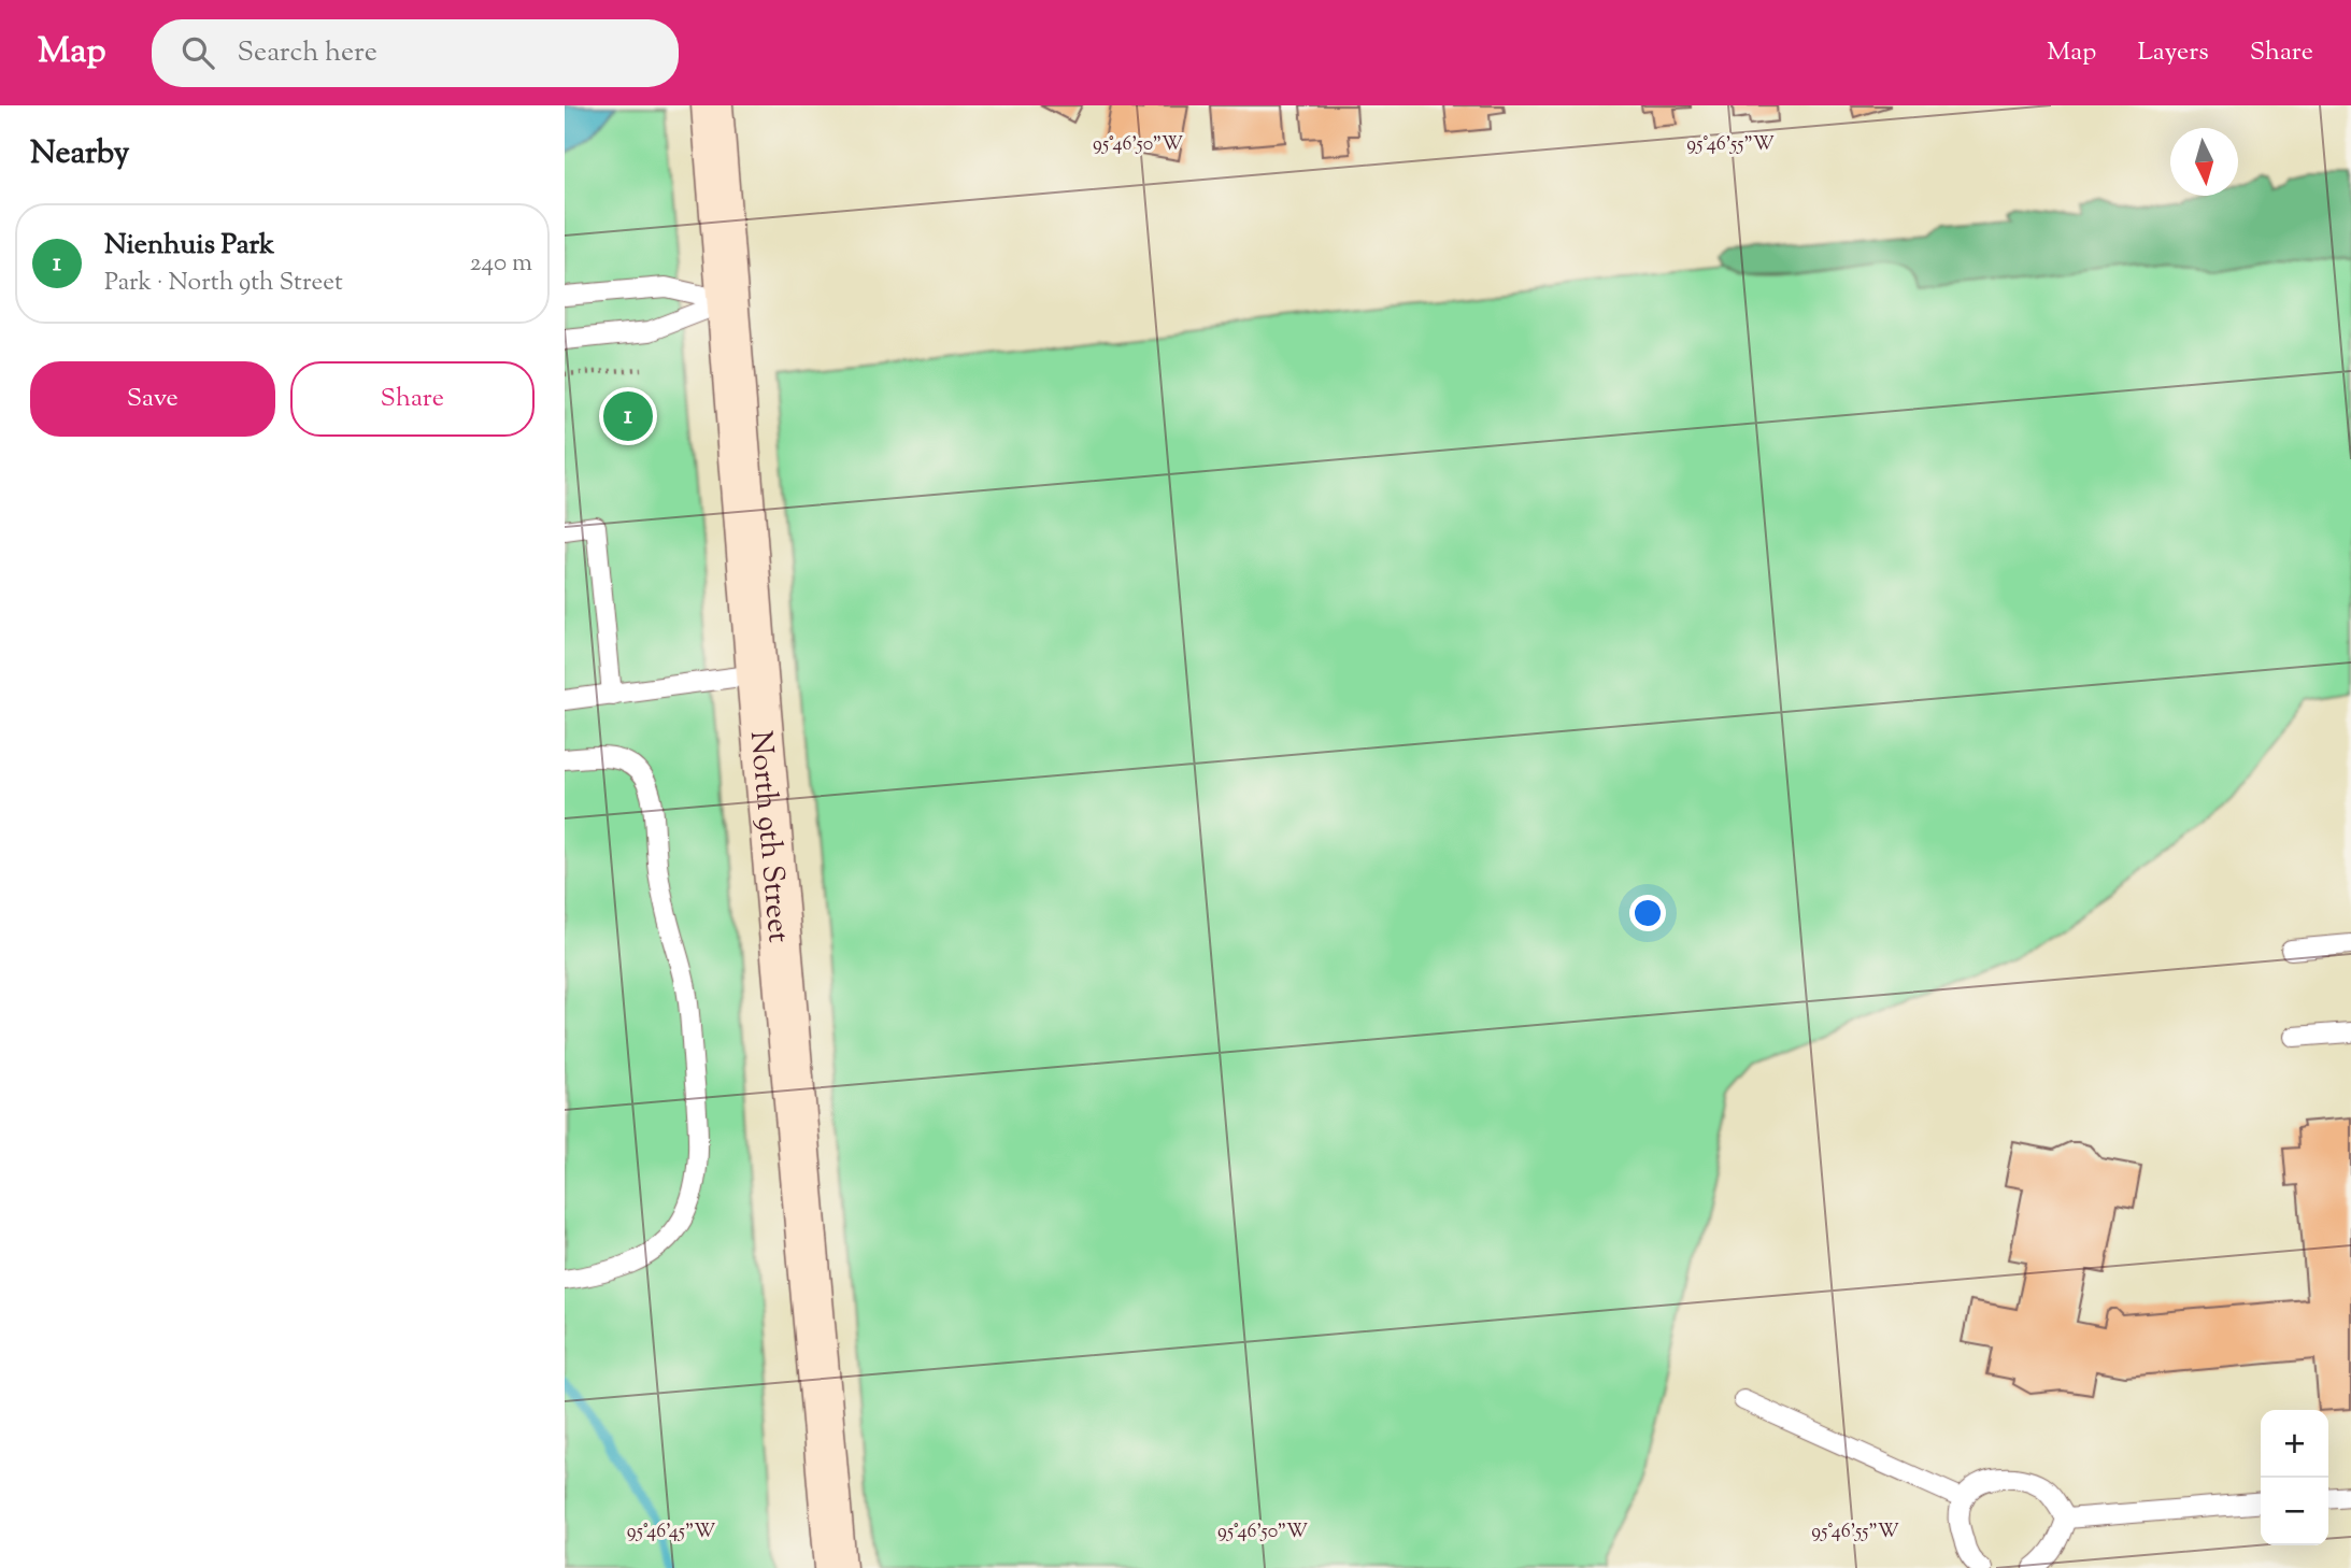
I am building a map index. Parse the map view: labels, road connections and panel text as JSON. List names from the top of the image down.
{
  "streets": {
    "main road": ["North 9th Street"]
  },
  "north": "bottom",
  "page": {
    "header": "Map",
    "search": "Search here",
    "nav": ["Map", "Layers", "Share"],
    "heading": "Nearby",
    "list": [
      {
        "mark": "1",
        "name": "Nienhuis Park",
        "note": "Park · North 9th Street",
        "value": "240 m"
      }
    ],
    "buttons": ["Save", "Share"],
    "pins": "1",
    "map_buttons": ["+", "−"]
  },
  "coordinates": ["95°46'50\"W", "95°46'55\"W", "95°46'45\"W"]
}
